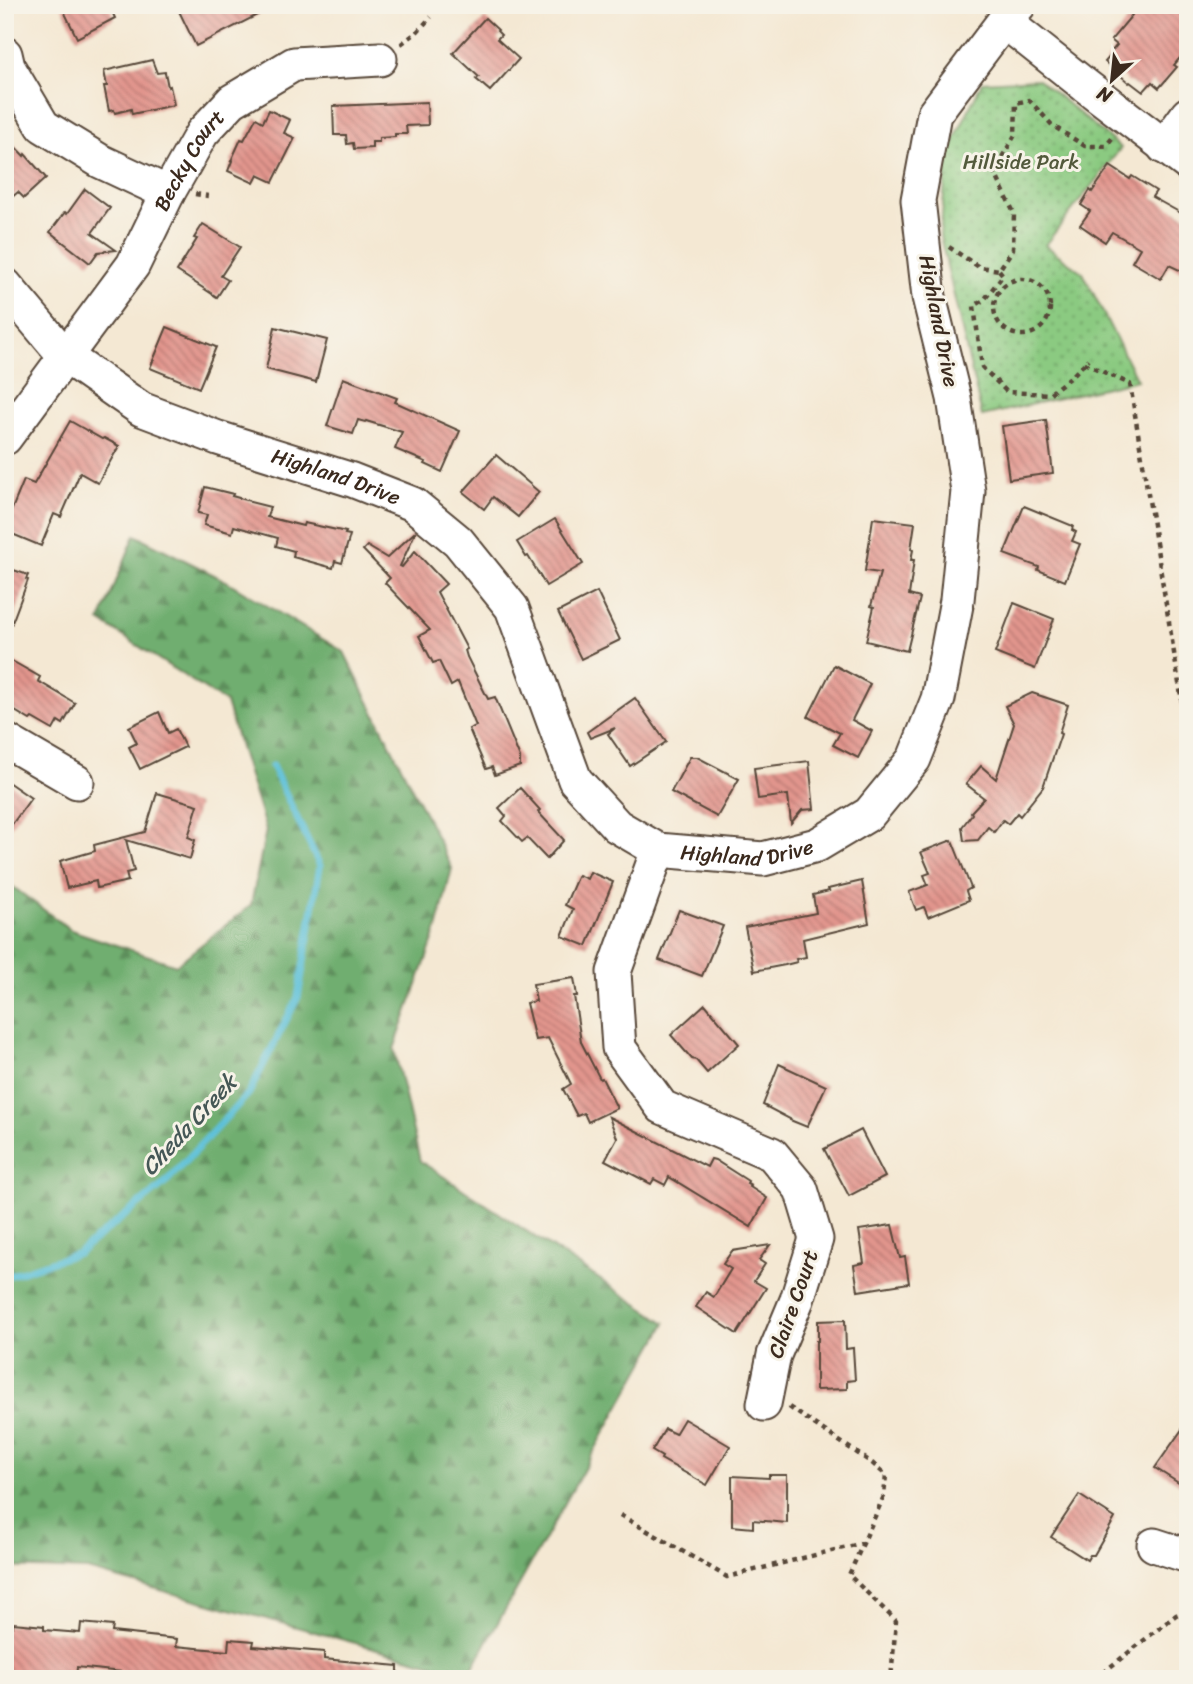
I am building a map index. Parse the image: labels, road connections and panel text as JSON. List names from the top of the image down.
{
  "streets": {
    "street": ["Becky Court", "Highland Drive", "Claire Court"]
  },
  "crossings": [
    ["Becky Court", "Highland Drive"],
    ["Highland Drive", "Claire Court"]
  ],
  "water": ["Cheda Creek"],
  "parks": ["Hillside Park"],
  "north": "bottom left"
}
